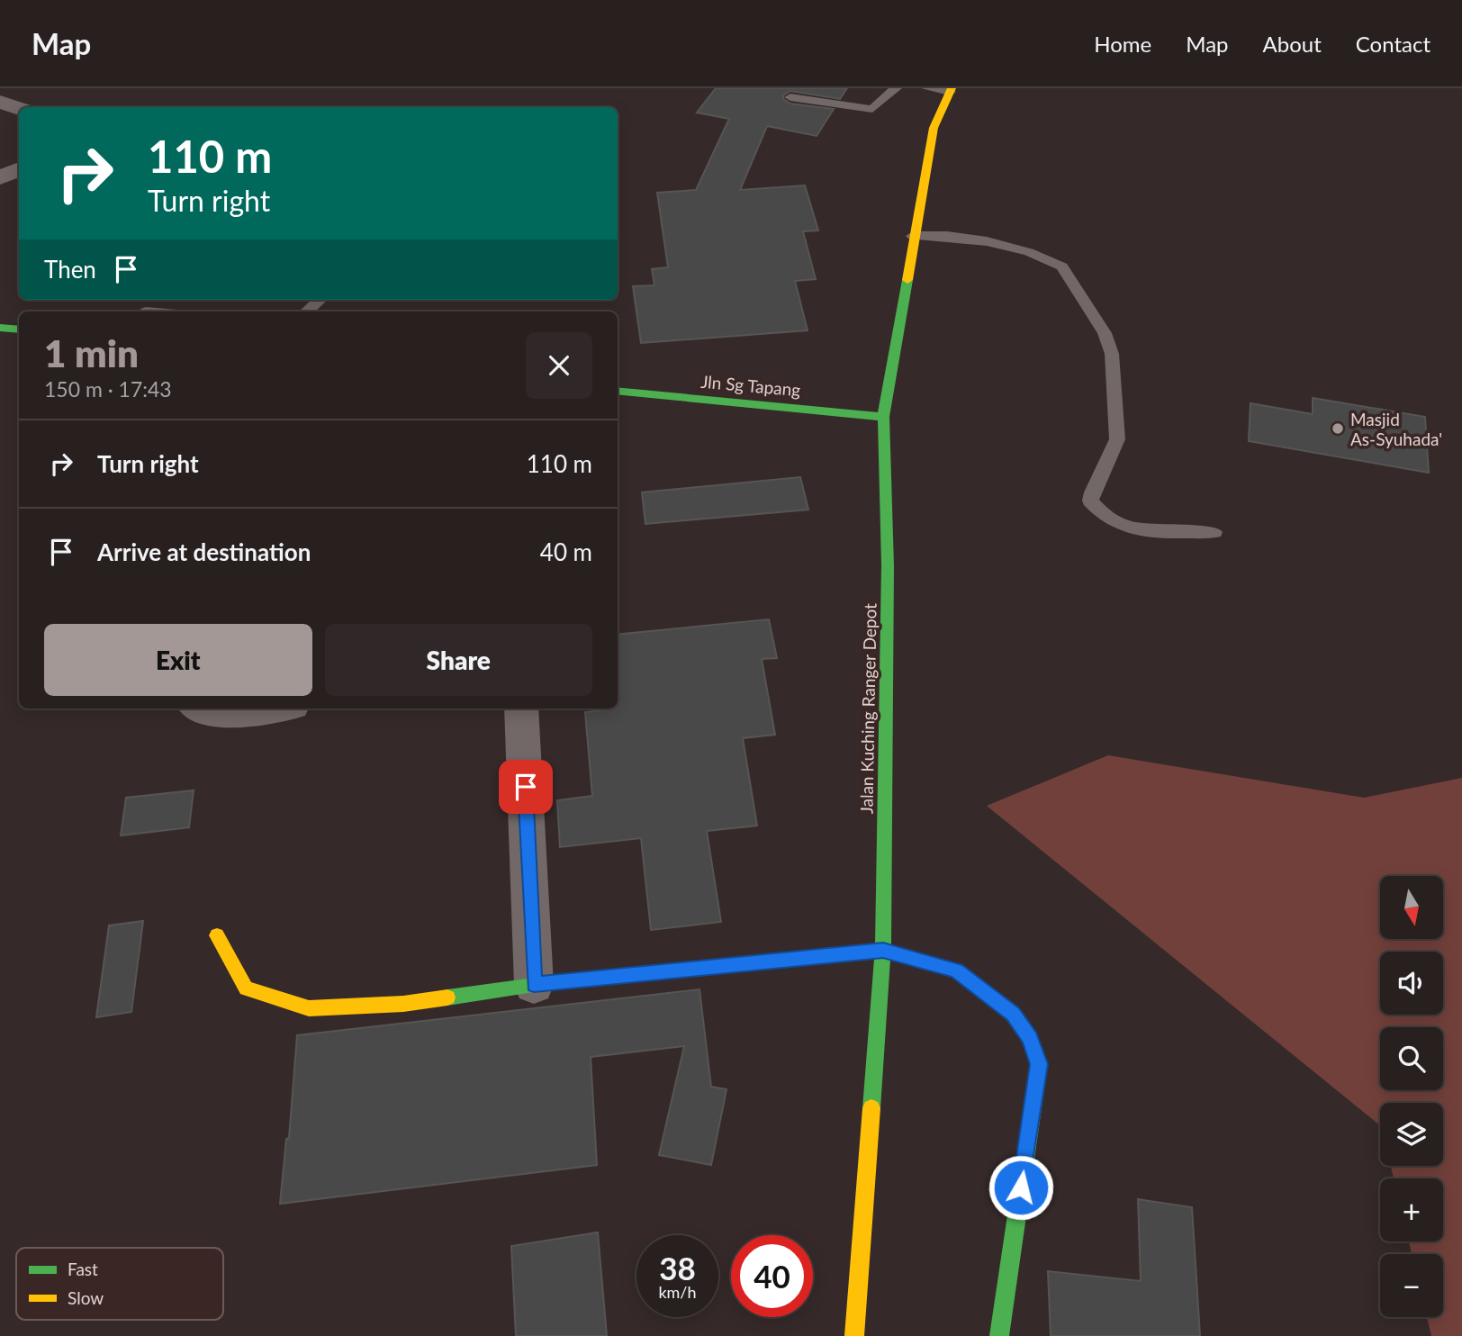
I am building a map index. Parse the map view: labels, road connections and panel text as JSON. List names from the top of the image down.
{
  "streets": {
    "street": ["Jln Sg Tapang", "Jalan Kuching Ranger Depot"]
  },
  "crossings": [
    ["Jln Sg Tapang", "Jalan Kuching Ranger Depot"]
  ],
  "places": ["Masjid As-Syuhada'"],
  "legend": ["Fast", "Slow"],
  "north": "bottom",
  "page": {
    "header": "Map",
    "nav": [
      "Home",
      "Map",
      "About",
      "Contact"
    ],
    "turn": ["110 m", "Turn right"],
    "then": "Then",
    "heading": ["1 min", "150 m · 17:43"],
    "list": [
      {
        "name": "Turn right",
        "value": "110 m"
      },
      {
        "name": "Arrive at destination",
        "value": "40 m"
      }
    ],
    "buttons": ["Exit", "Share"],
    "map_buttons": ["+", "−"],
    "speed": "38 km/h",
    "limit": "40"
  }
}
